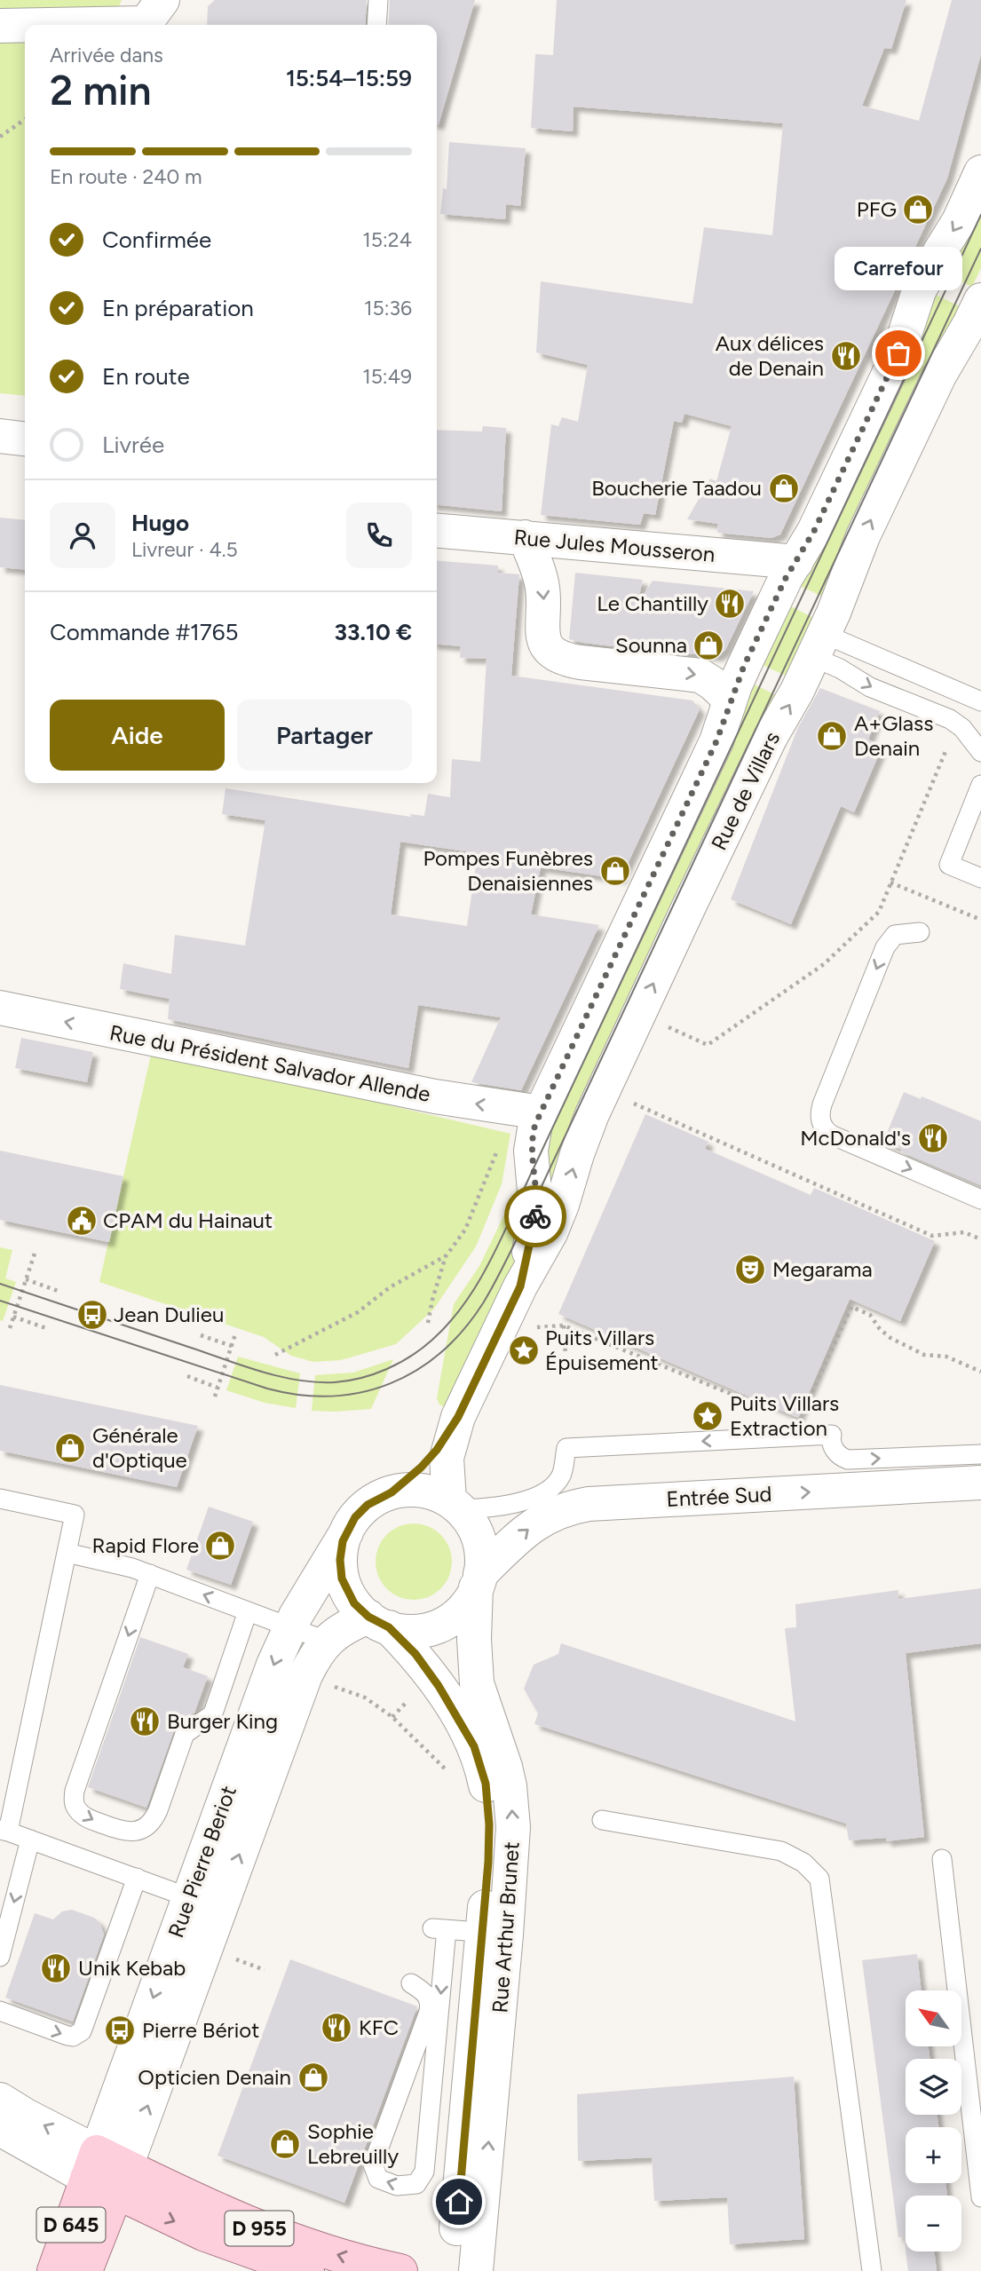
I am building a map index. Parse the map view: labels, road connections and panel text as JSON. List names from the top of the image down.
{
  "streets": {
    "main road": ["Rue Pierre Beriot", "D 645", "D 955"],
    "street": [
      "Rue Jules Mousseron",
      "Rue de Villars",
      "Rue du Président Salvador Allende",
      "Entrée Sud",
      "Rue Arthur Brunet"
    ]
  },
  "crossings": [
    ["Rue Jules Mousseron", "Rue de Villars"],
    ["Rue de Villars", "Rue du Président Salvador Allende"],
    ["Rue de Villars", "Entrée Sud"],
    ["Rue de Villars", "Rue Pierre Beriot"],
    ["Rue de Villars", "Rue Arthur Brunet"],
    ["Entrée Sud", "Rue Pierre Beriot"],
    ["Entrée Sud", "Rue Arthur Brunet"],
    ["Rue Pierre Beriot", "Rue Arthur Brunet"],
    ["Rue Pierre Beriot", "D 955"]
  ],
  "one_way": ["Rue du Président Salvador Allende", "Entrée Sud"],
  "places": {
    "shop": [
      "PFG",
      "Boucherie Taadou",
      "Sounna",
      "A+Glass Denain",
      "Pompes Funèbres Denaisiennes",
      "Générale d'Optique",
      "Rapid Flore",
      "Opticien Denain",
      "Sophie Lebreuilly"
    ],
    "other": ["Carrefour"],
    "restaurant": [
      "Aux délices de Denain",
      "Le Chantilly",
      "McDonald's",
      "Burger King",
      "Unik Kebab",
      "KFC"
    ],
    "public building": ["CPAM du Hainaut"],
    "theatre": ["Megarama"],
    "bus stop": ["Jean Dulieu", "Pierre Bériot"],
    "place": ["Puits Villars Épuisement", "Puits Villars Extraction"]
  },
  "north": "top left",
  "page": {
    "heading": ["2 min", "Arrivée dans", "15:54–15:59"],
    "panel": [
      "Hugo",
      "Livreur · 4.5",
      "Commande #1765",
      "33.10 €"
    ],
    "bar": "En route · 240 m",
    "list": [
      ["Confirmée", "15:24"],
      ["En préparation", "15:36"],
      ["En route", "15:49"],
      "Livrée"
    ],
    "bubble": "Carrefour",
    "buttons": ["Aide", "Partager"],
    "map_buttons": ["+", "−"]
  }
}
